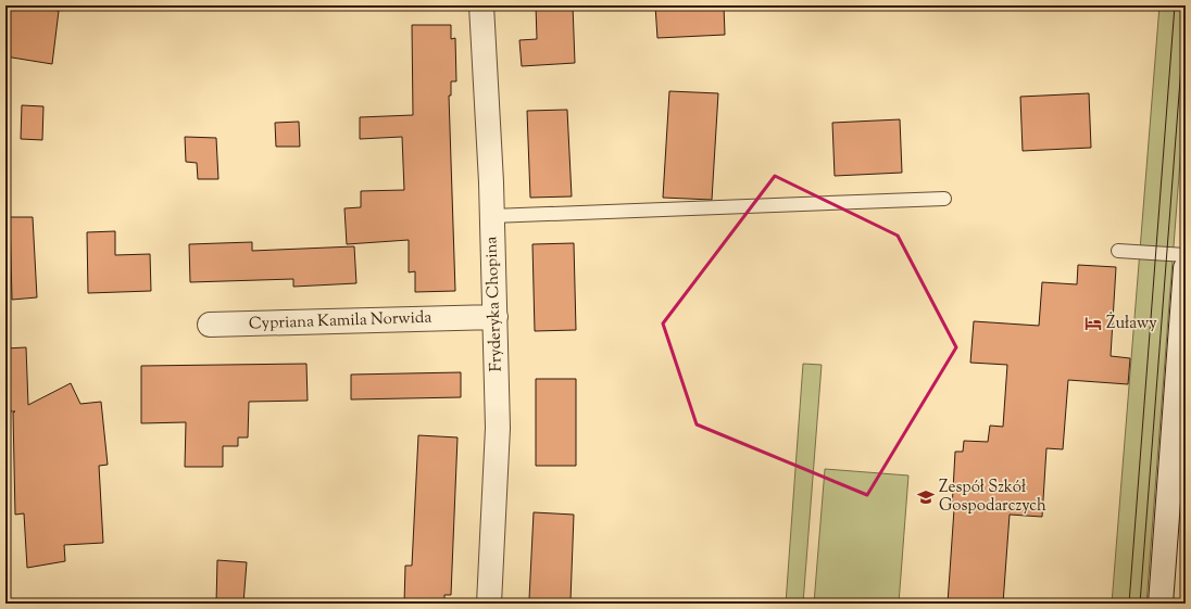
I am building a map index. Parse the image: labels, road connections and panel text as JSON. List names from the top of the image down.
{
  "streets": {
    "street": ["Fryderyka Chopina", "Cypriana Kamila Norwida"]
  },
  "crossings": [
    ["Fryderyka Chopina", "Cypriana Kamila Norwida"]
  ],
  "places": {
    "hotel": ["Żuławy"],
    "school or university": ["Zespół Szkół Gospodarczych"]
  }
}
